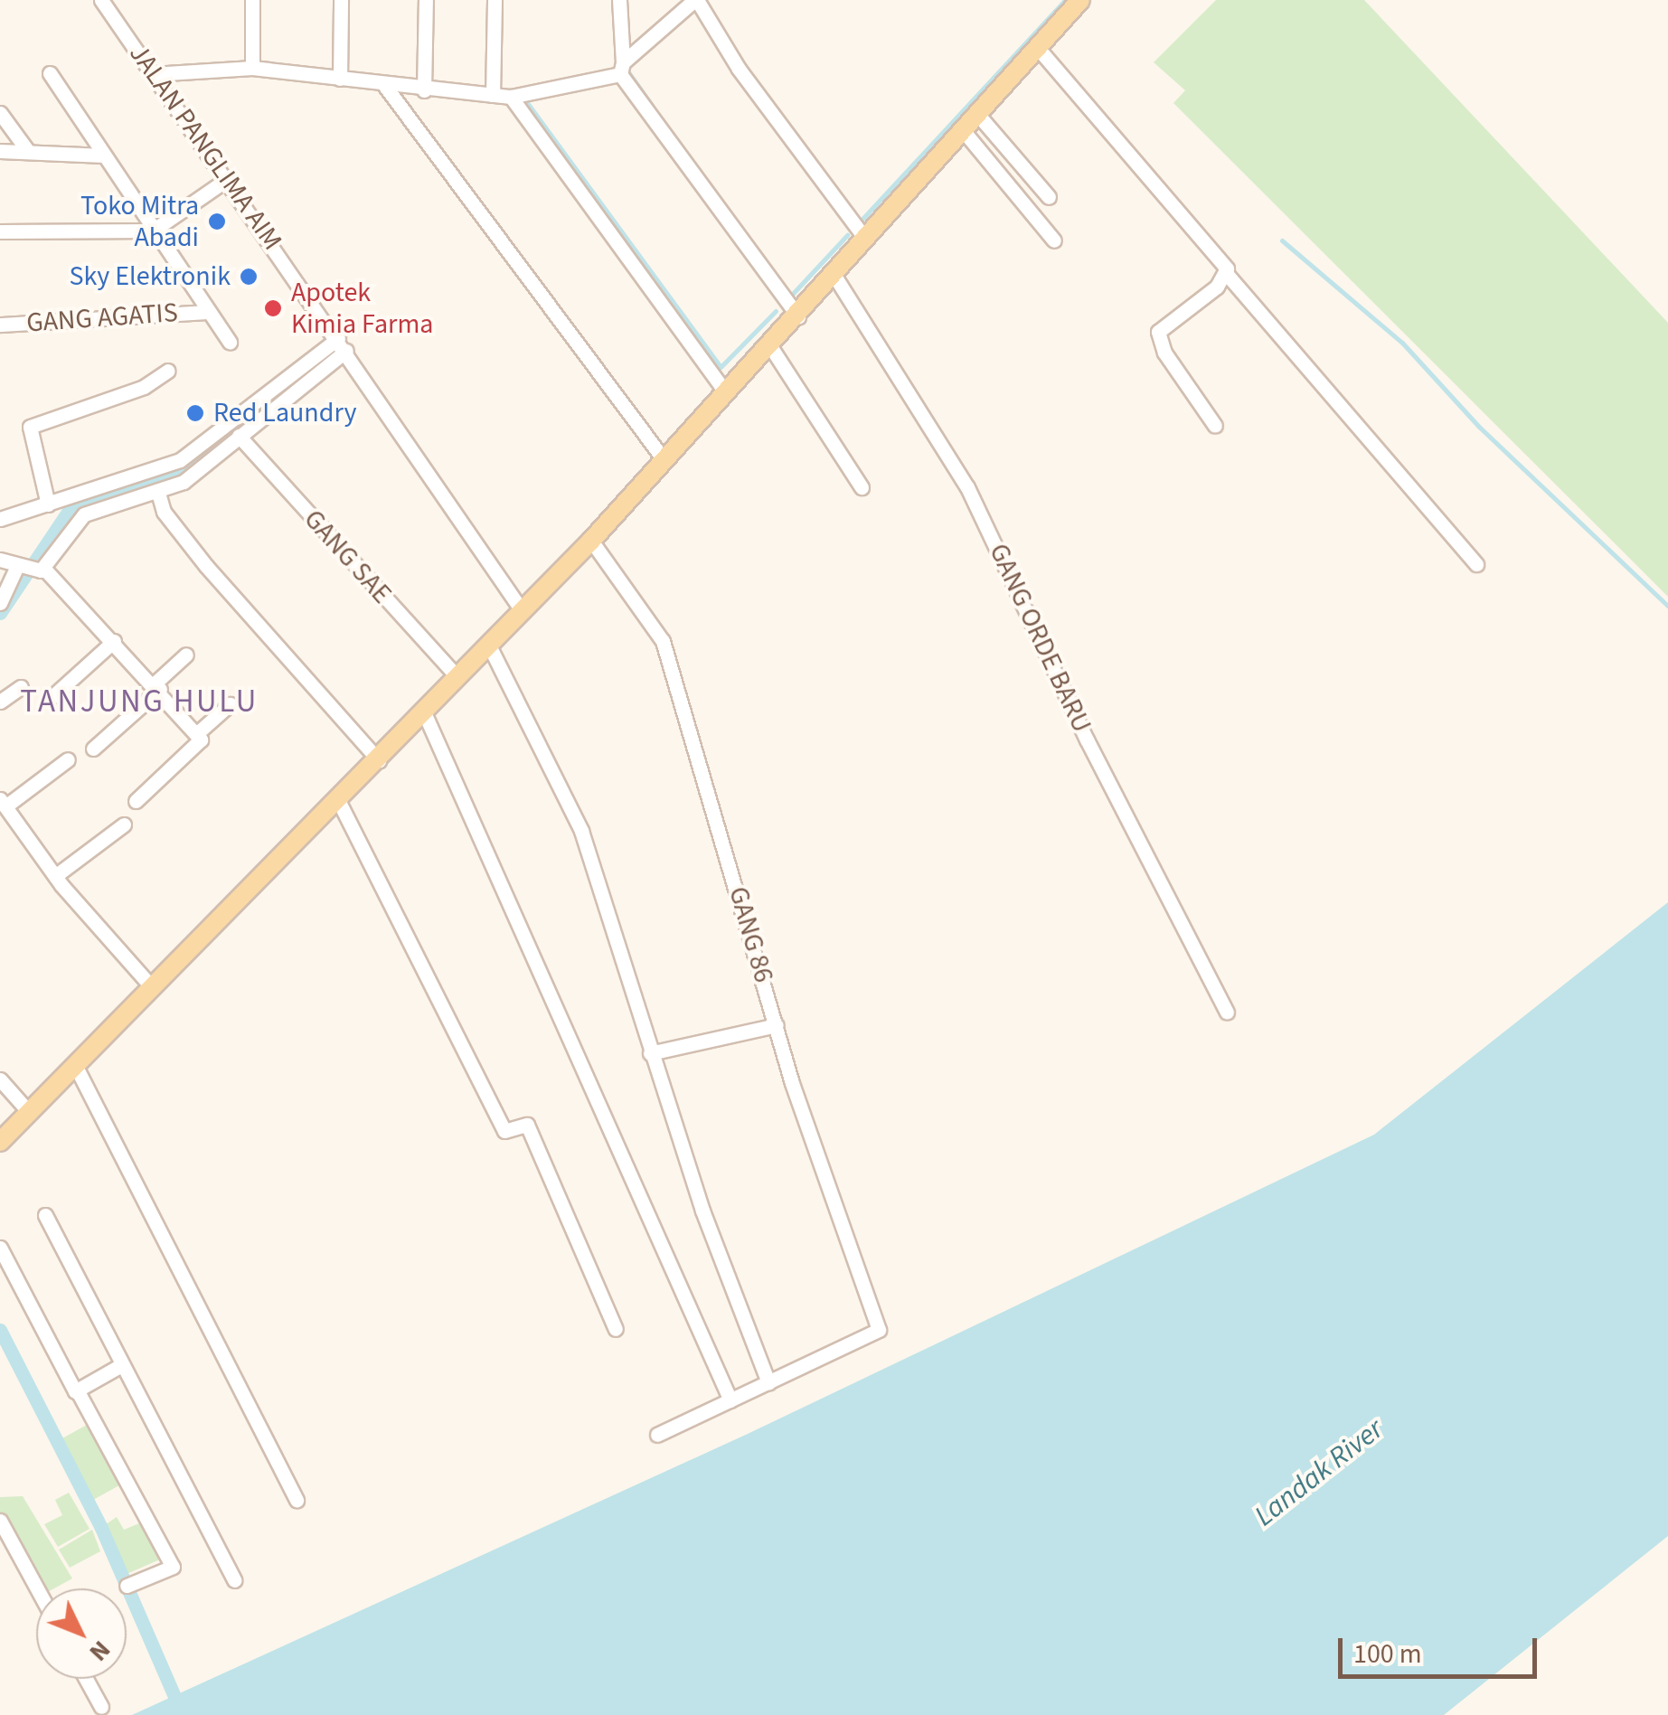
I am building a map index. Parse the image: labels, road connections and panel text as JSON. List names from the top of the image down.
{
  "streets": {
    "street": [
      "JALAN PANGLIMA AIM",
      "GANG AGATIS",
      "GANG SAE",
      "GANG ORDE BARU",
      "GANG 86"
    ]
  },
  "districts": ["TANJUNG HULU"],
  "water": ["Landak River"],
  "places": [
    "Toko Mitra Abadi",
    "Sky Elektronik",
    "Apotek Kimia Farma",
    "Red Laundry"
  ],
  "scale_bar": "100 m",
  "north": "bottom right"
}
